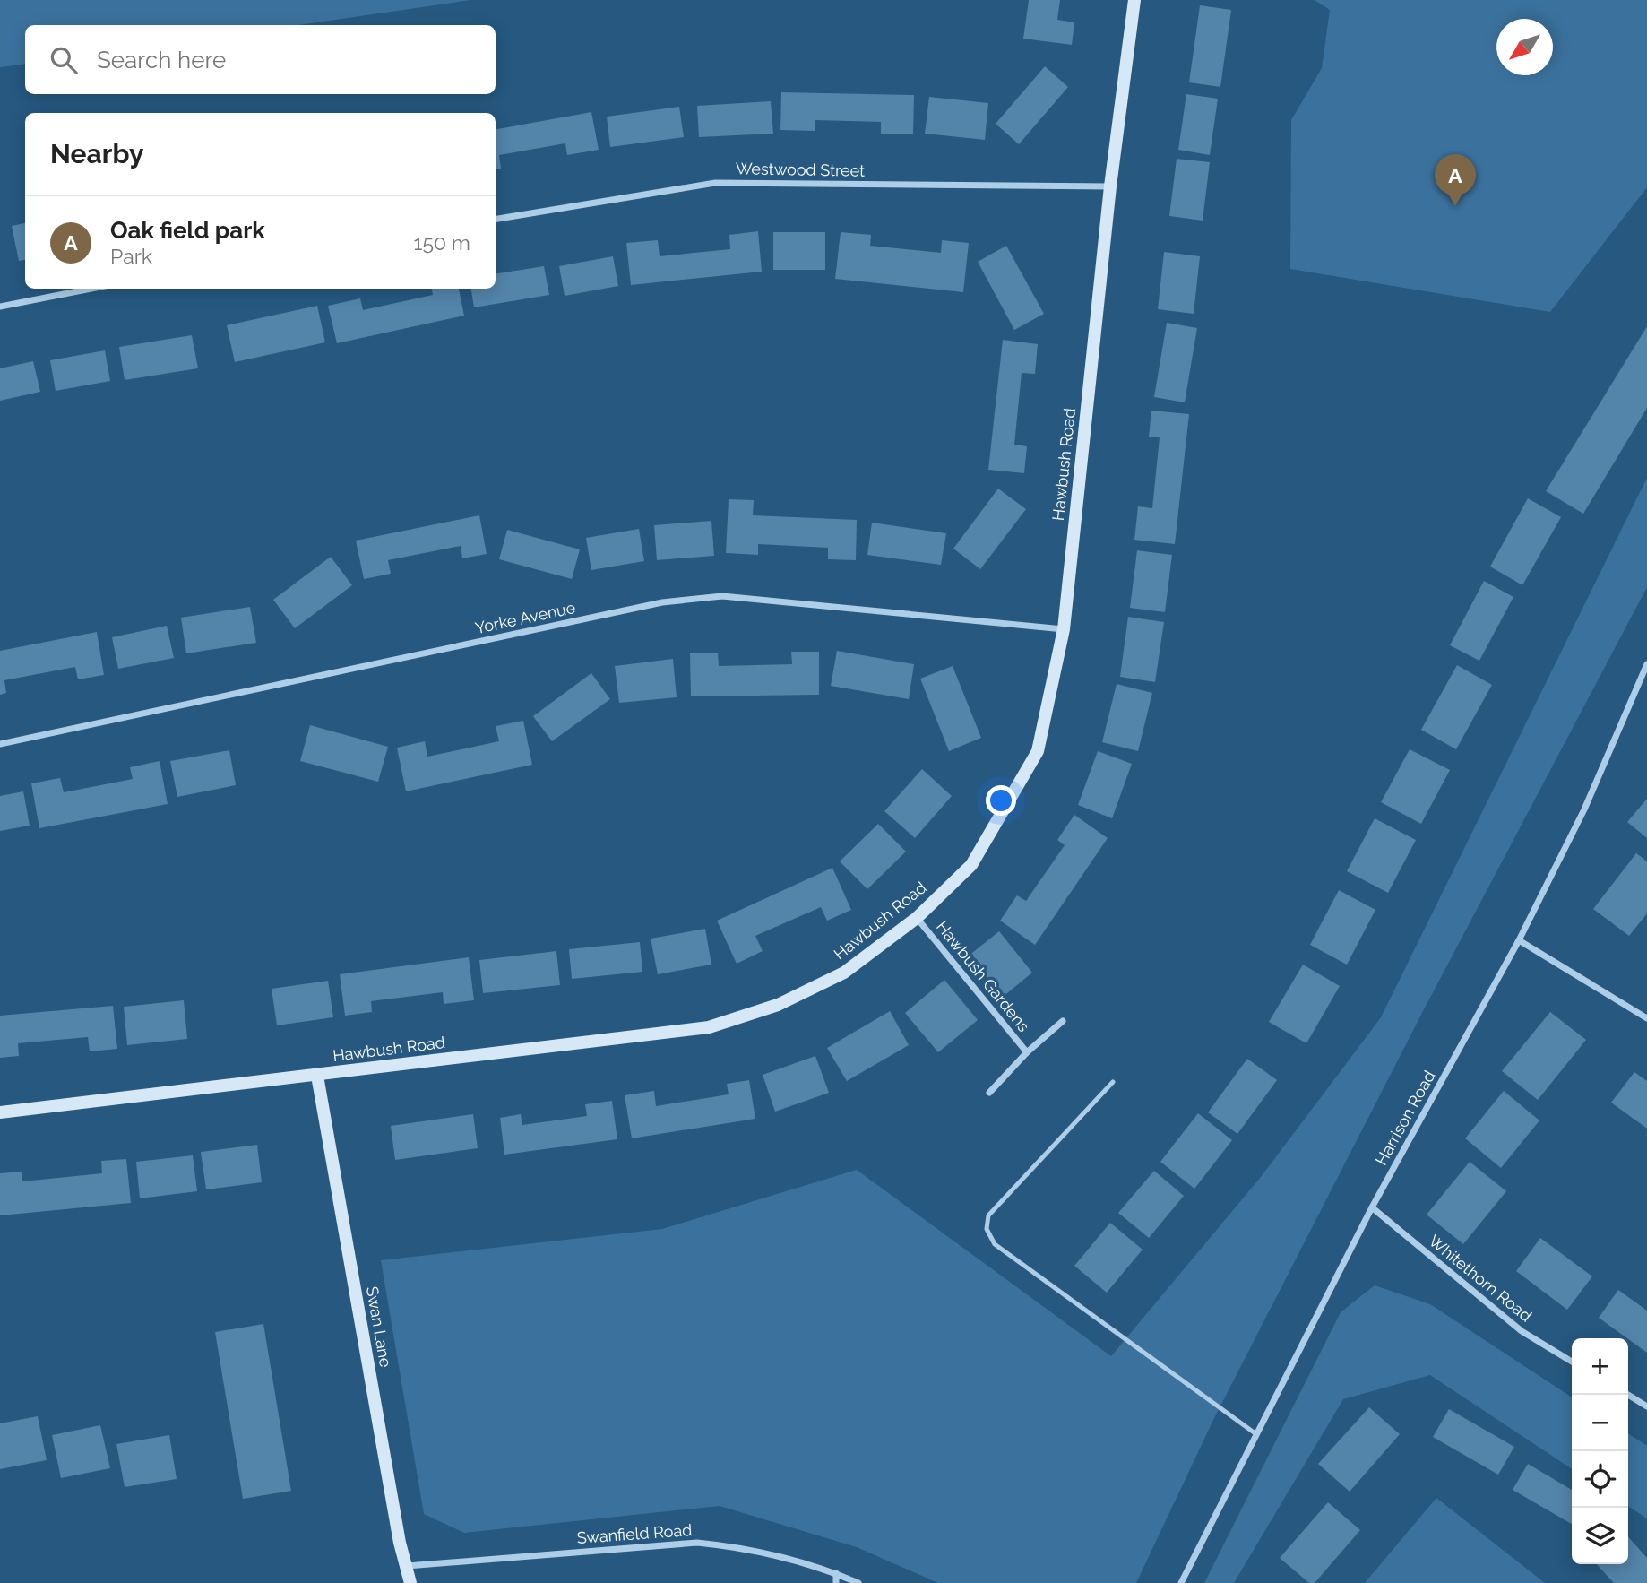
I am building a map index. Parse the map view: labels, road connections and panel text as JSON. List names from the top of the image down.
{
  "streets": {
    "street": [
      "Westwood Street",
      "Hawbush Road",
      "Yorke Avenue",
      "Hawbush Gardens",
      "Harrison Road",
      "Whitethorn Road",
      "Swan Lane",
      "Swanfield Road"
    ]
  },
  "crossings": [
    ["Westwood Street", "Hawbush Road"],
    ["Hawbush Road", "Yorke Avenue"],
    ["Hawbush Road", "Hawbush Gardens"],
    ["Hawbush Road", "Swan Lane"],
    ["Harrison Road", "Whitethorn Road"],
    ["Swan Lane", "Swanfield Road"]
  ],
  "north": "bottom left",
  "page": {
    "search": "Search here",
    "heading": "Nearby",
    "pins": "A",
    "list": [
      {
        "mark": "A",
        "name": "Oak field park",
        "note": "Park",
        "value": "150 m"
      }
    ],
    "map_buttons": ["+", "−"]
  }
}
